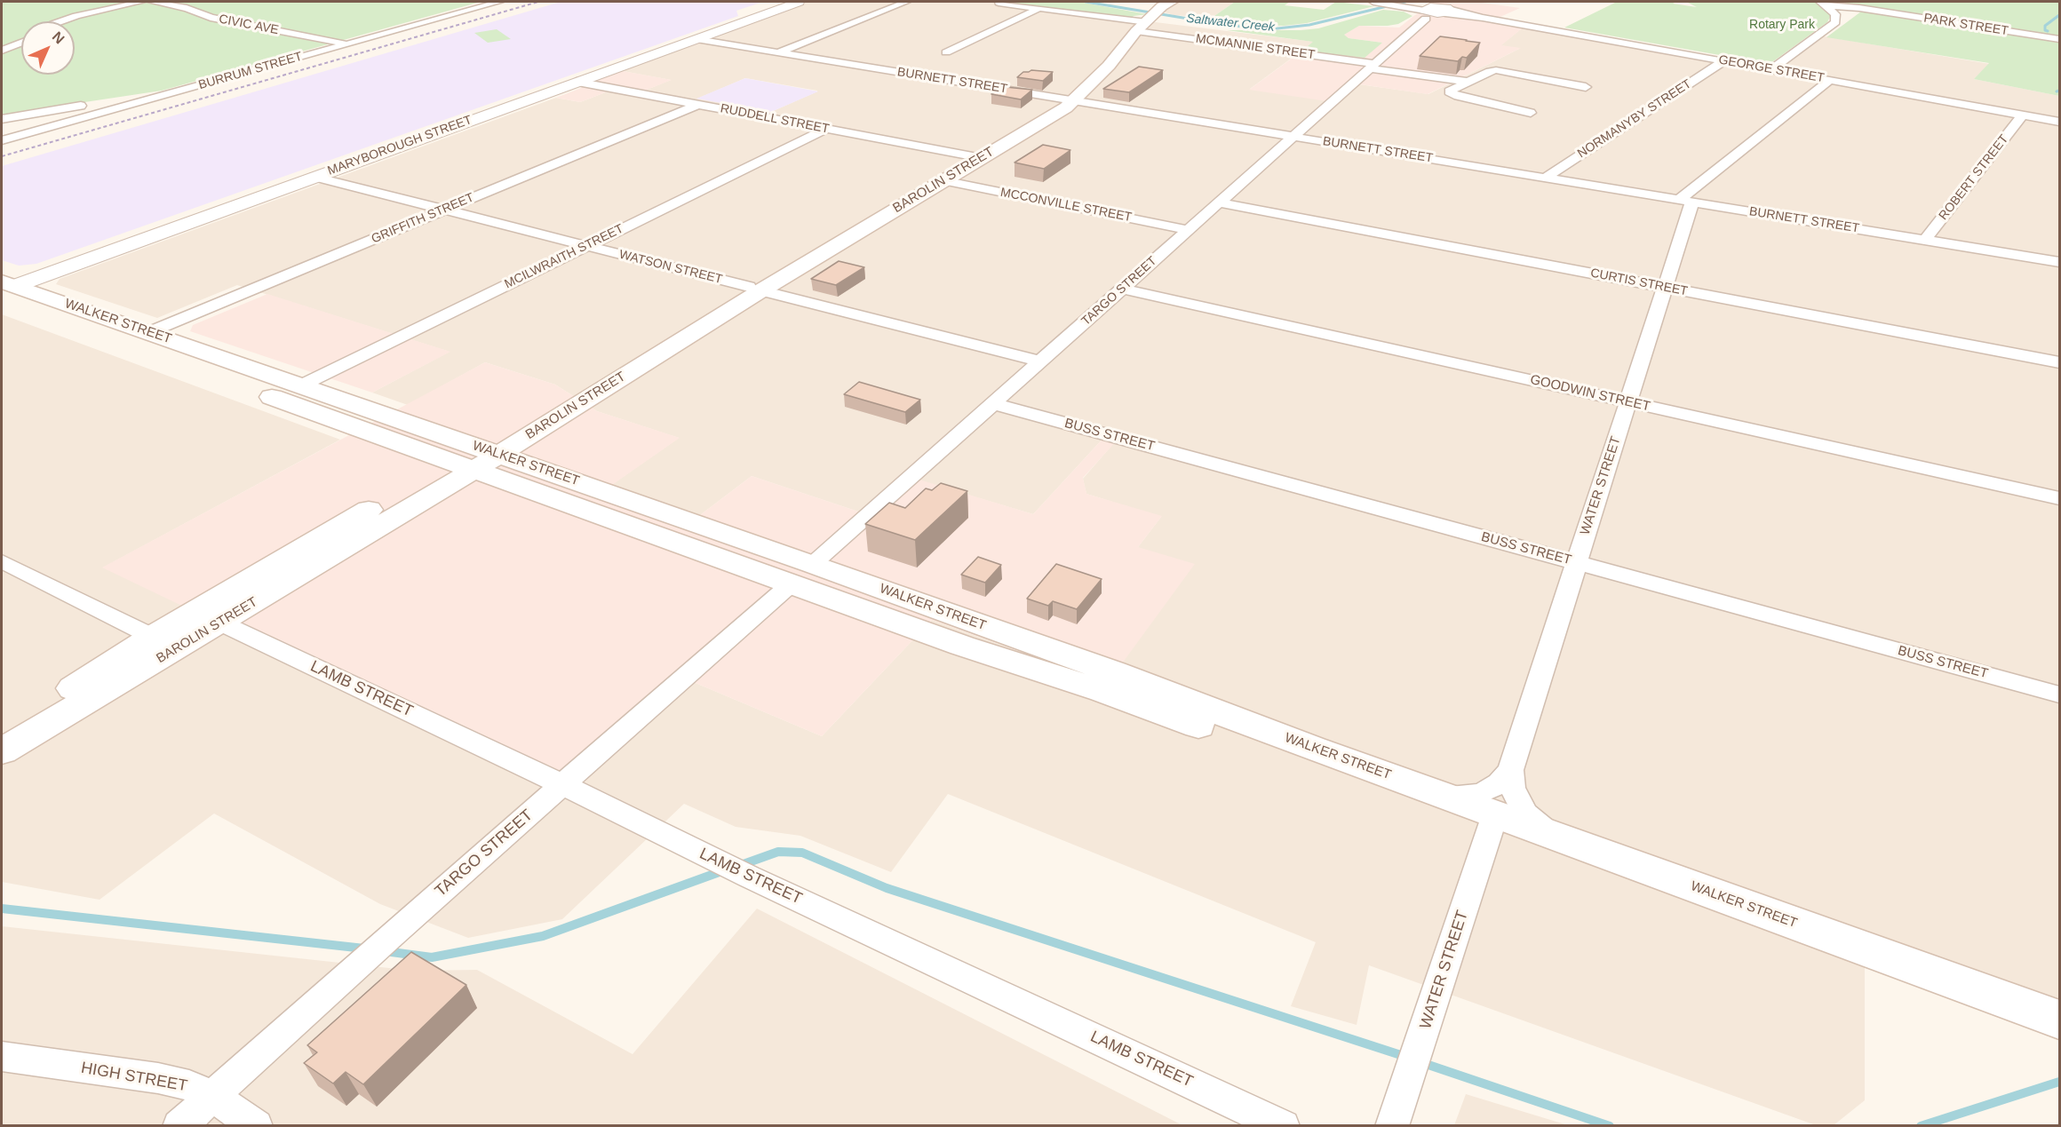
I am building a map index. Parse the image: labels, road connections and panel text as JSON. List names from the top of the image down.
{
  "streets": {
    "main road": ["BAROLIN STREET", "WALKER STREET"],
    "street": [
      "CIVIC AVE",
      "PARK STREET",
      "MCMANNIE STREET",
      "GEORGE STREET",
      "BURRUM STREET",
      "BURNETT STREET",
      "RUDDELL STREET",
      "NORMANYBY STREET",
      "MARYBOROUGH STREET",
      "ROBERT STREET",
      "MCCONVILLE STREET",
      "GRIFFITH STREET",
      "MCILWRAITH STREET",
      "WATSON STREET",
      "CURTIS STREET",
      "TARGO STREET",
      "GOODWIN STREET",
      "BUSS STREET",
      "WATER STREET",
      "LAMB STREET",
      "HIGH STREET"
    ]
  },
  "crossings": [
    ["CIVIC AVE", "BURRUM STREET"],
    ["MCMANNIE STREET", "BAROLIN STREET"],
    ["MCMANNIE STREET", "TARGO STREET"],
    ["GEORGE STREET", "NORMANYBY STREET"],
    ["GEORGE STREET", "ROBERT STREET"],
    ["GEORGE STREET", "TARGO STREET"],
    ["BURNETT STREET", "NORMANYBY STREET"],
    ["BURNETT STREET", "MARYBOROUGH STREET"],
    ["BURNETT STREET", "ROBERT STREET"],
    ["BURNETT STREET", "BAROLIN STREET"],
    ["BURNETT STREET", "TARGO STREET"],
    ["BURNETT STREET", "WATER STREET"],
    ["RUDDELL STREET", "MARYBOROUGH STREET"],
    ["RUDDELL STREET", "BAROLIN STREET"],
    ["RUDDELL STREET", "GRIFFITH STREET"],
    ["RUDDELL STREET", "MCILWRAITH STREET"],
    ["MARYBOROUGH STREET", "WATSON STREET"],
    ["MARYBOROUGH STREET", "WALKER STREET"],
    ["BAROLIN STREET", "MCCONVILLE STREET"],
    ["BAROLIN STREET", "WATSON STREET"],
    ["BAROLIN STREET", "WALKER STREET"],
    ["BAROLIN STREET", "LAMB STREET"],
    ["MCCONVILLE STREET", "TARGO STREET"],
    ["GRIFFITH STREET", "WATSON STREET"],
    ["GRIFFITH STREET", "WALKER STREET"],
    ["MCILWRAITH STREET", "WATSON STREET"],
    ["MCILWRAITH STREET", "WALKER STREET"],
    ["WATSON STREET", "TARGO STREET"],
    ["CURTIS STREET", "TARGO STREET"],
    ["CURTIS STREET", "WATER STREET"],
    ["TARGO STREET", "WALKER STREET"],
    ["TARGO STREET", "GOODWIN STREET"],
    ["TARGO STREET", "BUSS STREET"],
    ["TARGO STREET", "LAMB STREET"],
    ["TARGO STREET", "HIGH STREET"],
    ["WALKER STREET", "WATER STREET"],
    ["GOODWIN STREET", "WATER STREET"],
    ["BUSS STREET", "WATER STREET"]
  ],
  "water": ["Saltwater Creek"],
  "parks": ["Rotary Park"],
  "north": "top right"
}
